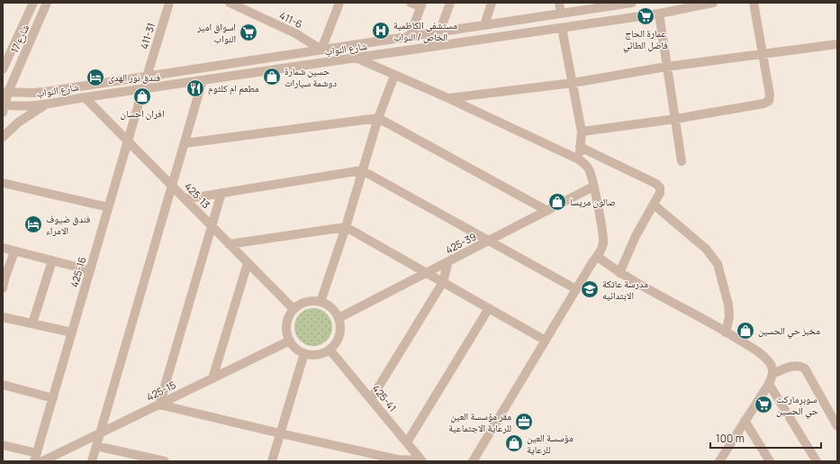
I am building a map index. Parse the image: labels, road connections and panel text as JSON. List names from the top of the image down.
{
  "streets": {
    "street": [
      "411-6",
      "411-31",
      "شارع 17",
      "شارع النواب",
      "425-13",
      "425-39",
      "425-16",
      "425-15",
      "425-41"
    ]
  },
  "crossings": [
    ["411-6", "شارع النواب"],
    ["411-31", "شارع النواب"],
    ["شارع 17", "شارع النواب"],
    ["شارع النواب", "425-13"],
    ["شارع النواب", "425-16"],
    ["425-13", "425-39"],
    ["425-13", "425-16"],
    ["425-13", "425-15"],
    ["425-13", "425-41"],
    ["425-39", "425-15"],
    ["425-39", "425-41"],
    ["425-15", "425-41"]
  ],
  "places": {
    "supermarket": ["عمارة الحاج فاضل الطائي", "اسواق امير النواب", "سوبرماركت حي الحسين"],
    "hospital": ["مستشفى الكاظمية الخاص / النواب"],
    "shop": [
      "حسين شمارة دوشمة سيارات",
      "افران احسان",
      "صالون مريسا",
      "مخبز حي الحسين",
      "مؤسسة العين للرعاية"
    ],
    "hotel": ["فندق نور الهدى", "فندق ضيوف الامراء"],
    "restaurant": ["مطعم ام كلثوم"],
    "school or university": ["مدرسة عاتكة الابتدائيه"],
    "office": ["مقر مؤسسة العين للرعاية الاجتماعية"]
  },
  "scale_bar": "100 m"
}
